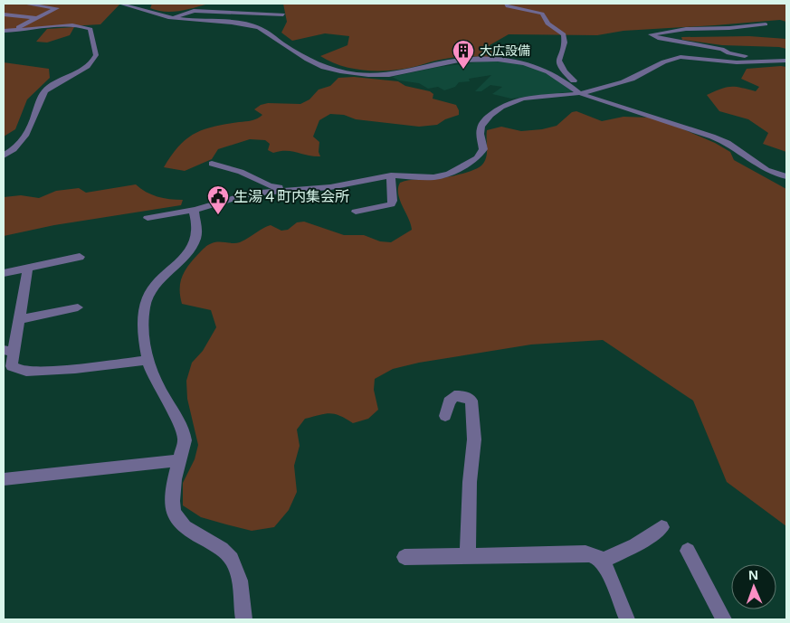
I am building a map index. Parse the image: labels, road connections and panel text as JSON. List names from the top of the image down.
{
  "places": {
    "building": ["大広設備"],
    "public building": ["生湯４町内集会所"]
  },
  "north": "top"
}
